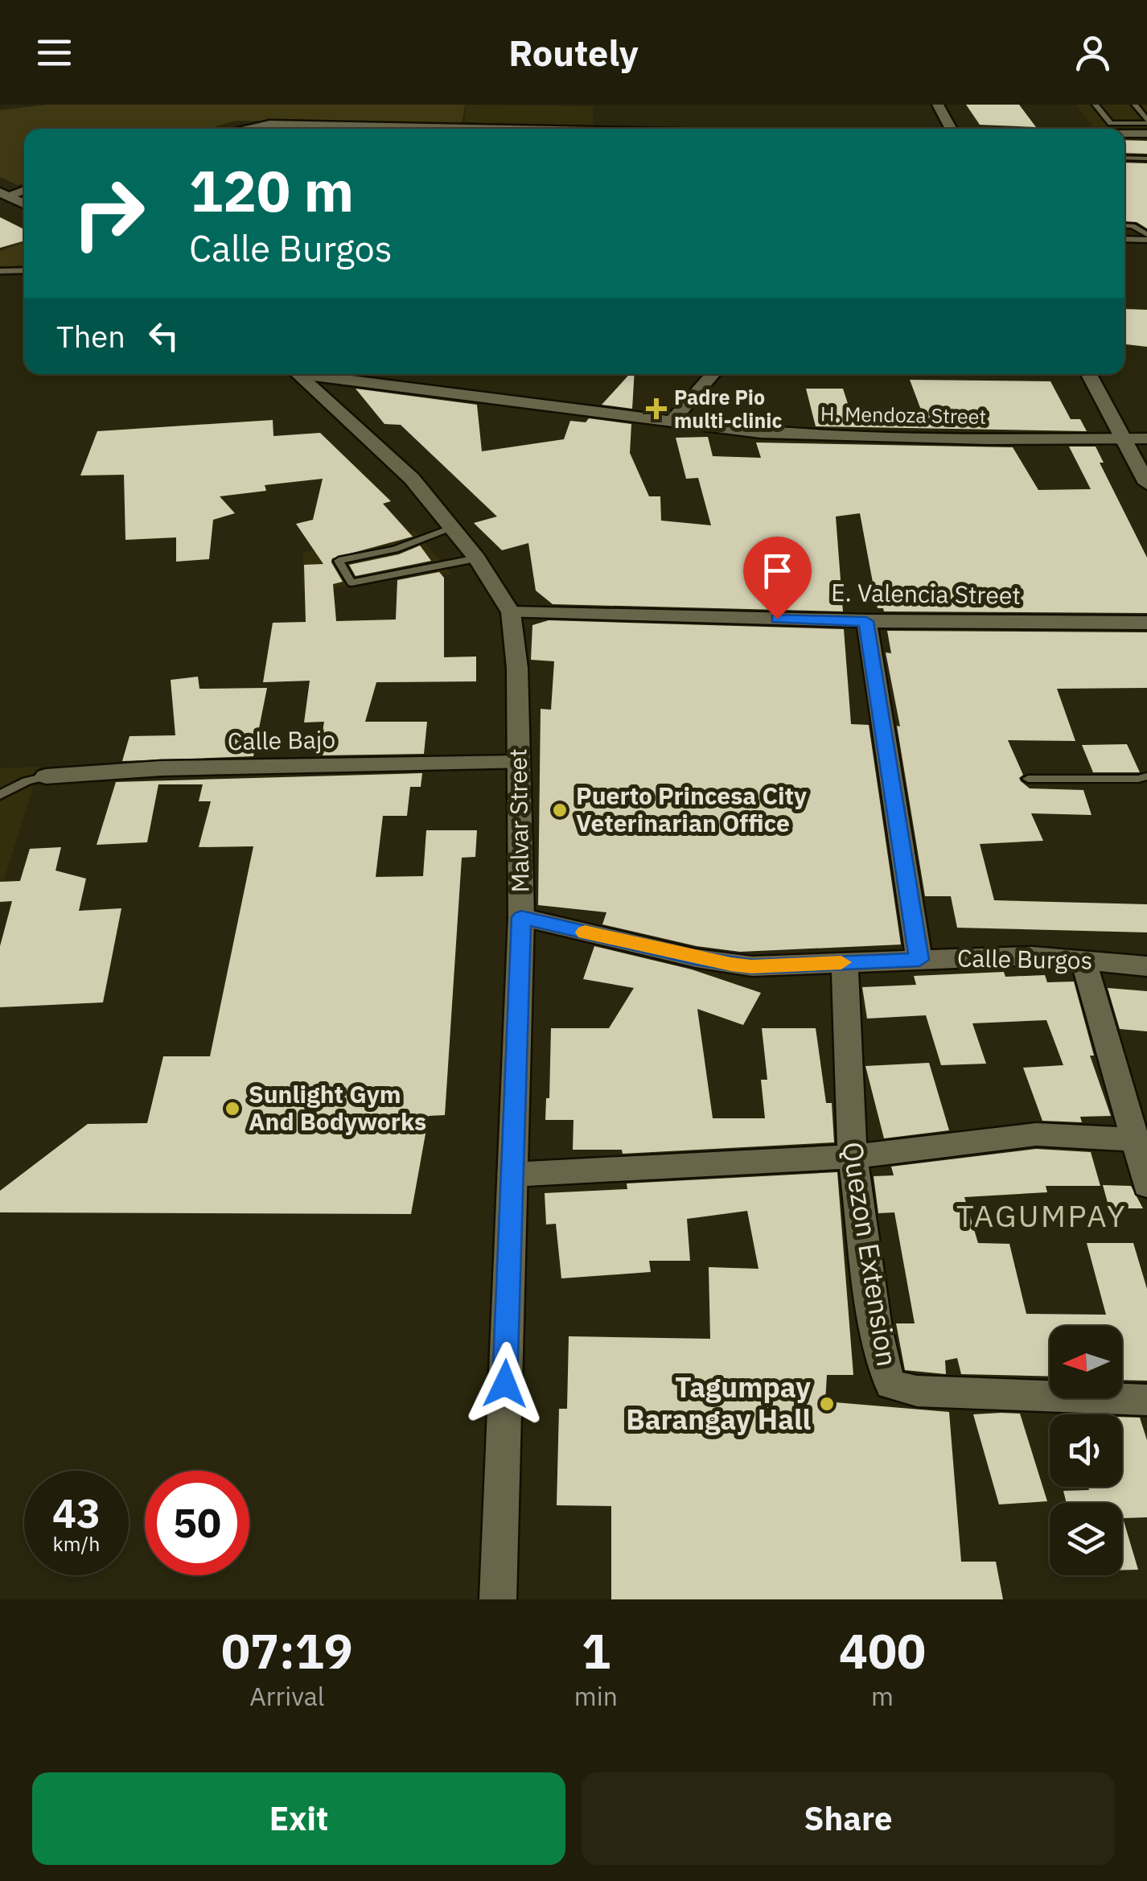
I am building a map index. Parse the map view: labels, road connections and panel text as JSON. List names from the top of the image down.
{
  "streets": {
    "street": [
      "H. Mendoza Street",
      "E. Valencia Street",
      "Calle Bajo",
      "Malvar Street",
      "Calle Burgos",
      "Quezon Extension"
    ]
  },
  "crossings": [
    ["E. Valencia Street", "Malvar Street"],
    ["Calle Bajo", "Malvar Street"],
    ["Malvar Street", "Calle Burgos"],
    ["Calle Burgos", "Quezon Extension"]
  ],
  "districts": ["TAGUMPAY"],
  "places": {
    "health": ["Padre Pio multi-clinic"],
    "other": ["Puerto Princesa City Veterinarian Office", "Sunlight Gym And Bodyworks", "Tagumpay Barangay Hall"]
  },
  "north": "left",
  "page": {
    "header": "Routely",
    "turn": ["120 m", "Calle Burgos"],
    "then": "Then",
    "speed": "43 km/h",
    "limit": "50",
    "eta": [
      "07:19",
      "Arrival",
      "1",
      "min",
      "400",
      "m"
    ],
    "buttons": ["Exit", "Share"]
  }
}
